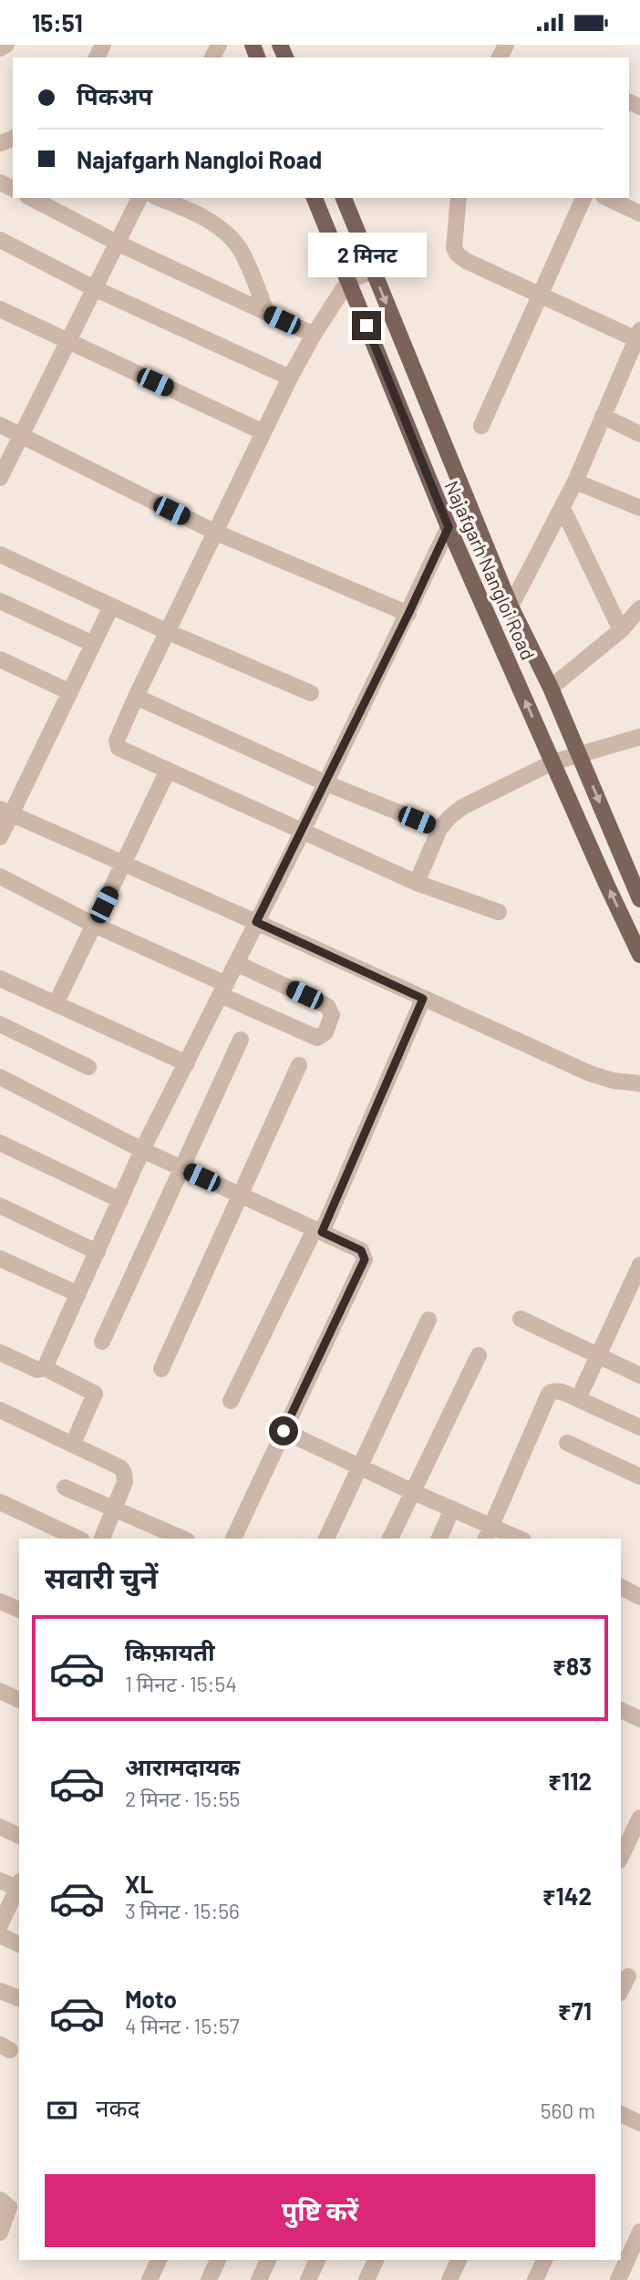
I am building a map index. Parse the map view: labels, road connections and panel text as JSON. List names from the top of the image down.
{
  "streets": {
    "main road": ["Najafgarh Nangloi Road"]
  },
  "page": {
    "status": "15:51",
    "banner": ["पिकअप", "Najafgarh Nangloi Road"],
    "bubble": "2 मिनट",
    "heading": "सवारी चुनें",
    "list": [
      {
        "name": "किफ़ायती",
        "note": "1 मिनट · 15:54",
        "value": "₹83"
      },
      {
        "name": "आरामदायक",
        "note": "2 मिनट · 15:55",
        "value": "₹112"
      },
      {
        "name": "XL",
        "note": "3 मिनट · 15:56",
        "value": "₹142"
      },
      {
        "name": "Moto",
        "note": "4 मिनट · 15:57",
        "value": "₹71"
      }
    ],
    "pay": ["नकद", "560 m"],
    "buttons": "पुष्टि करें"
  }
}
